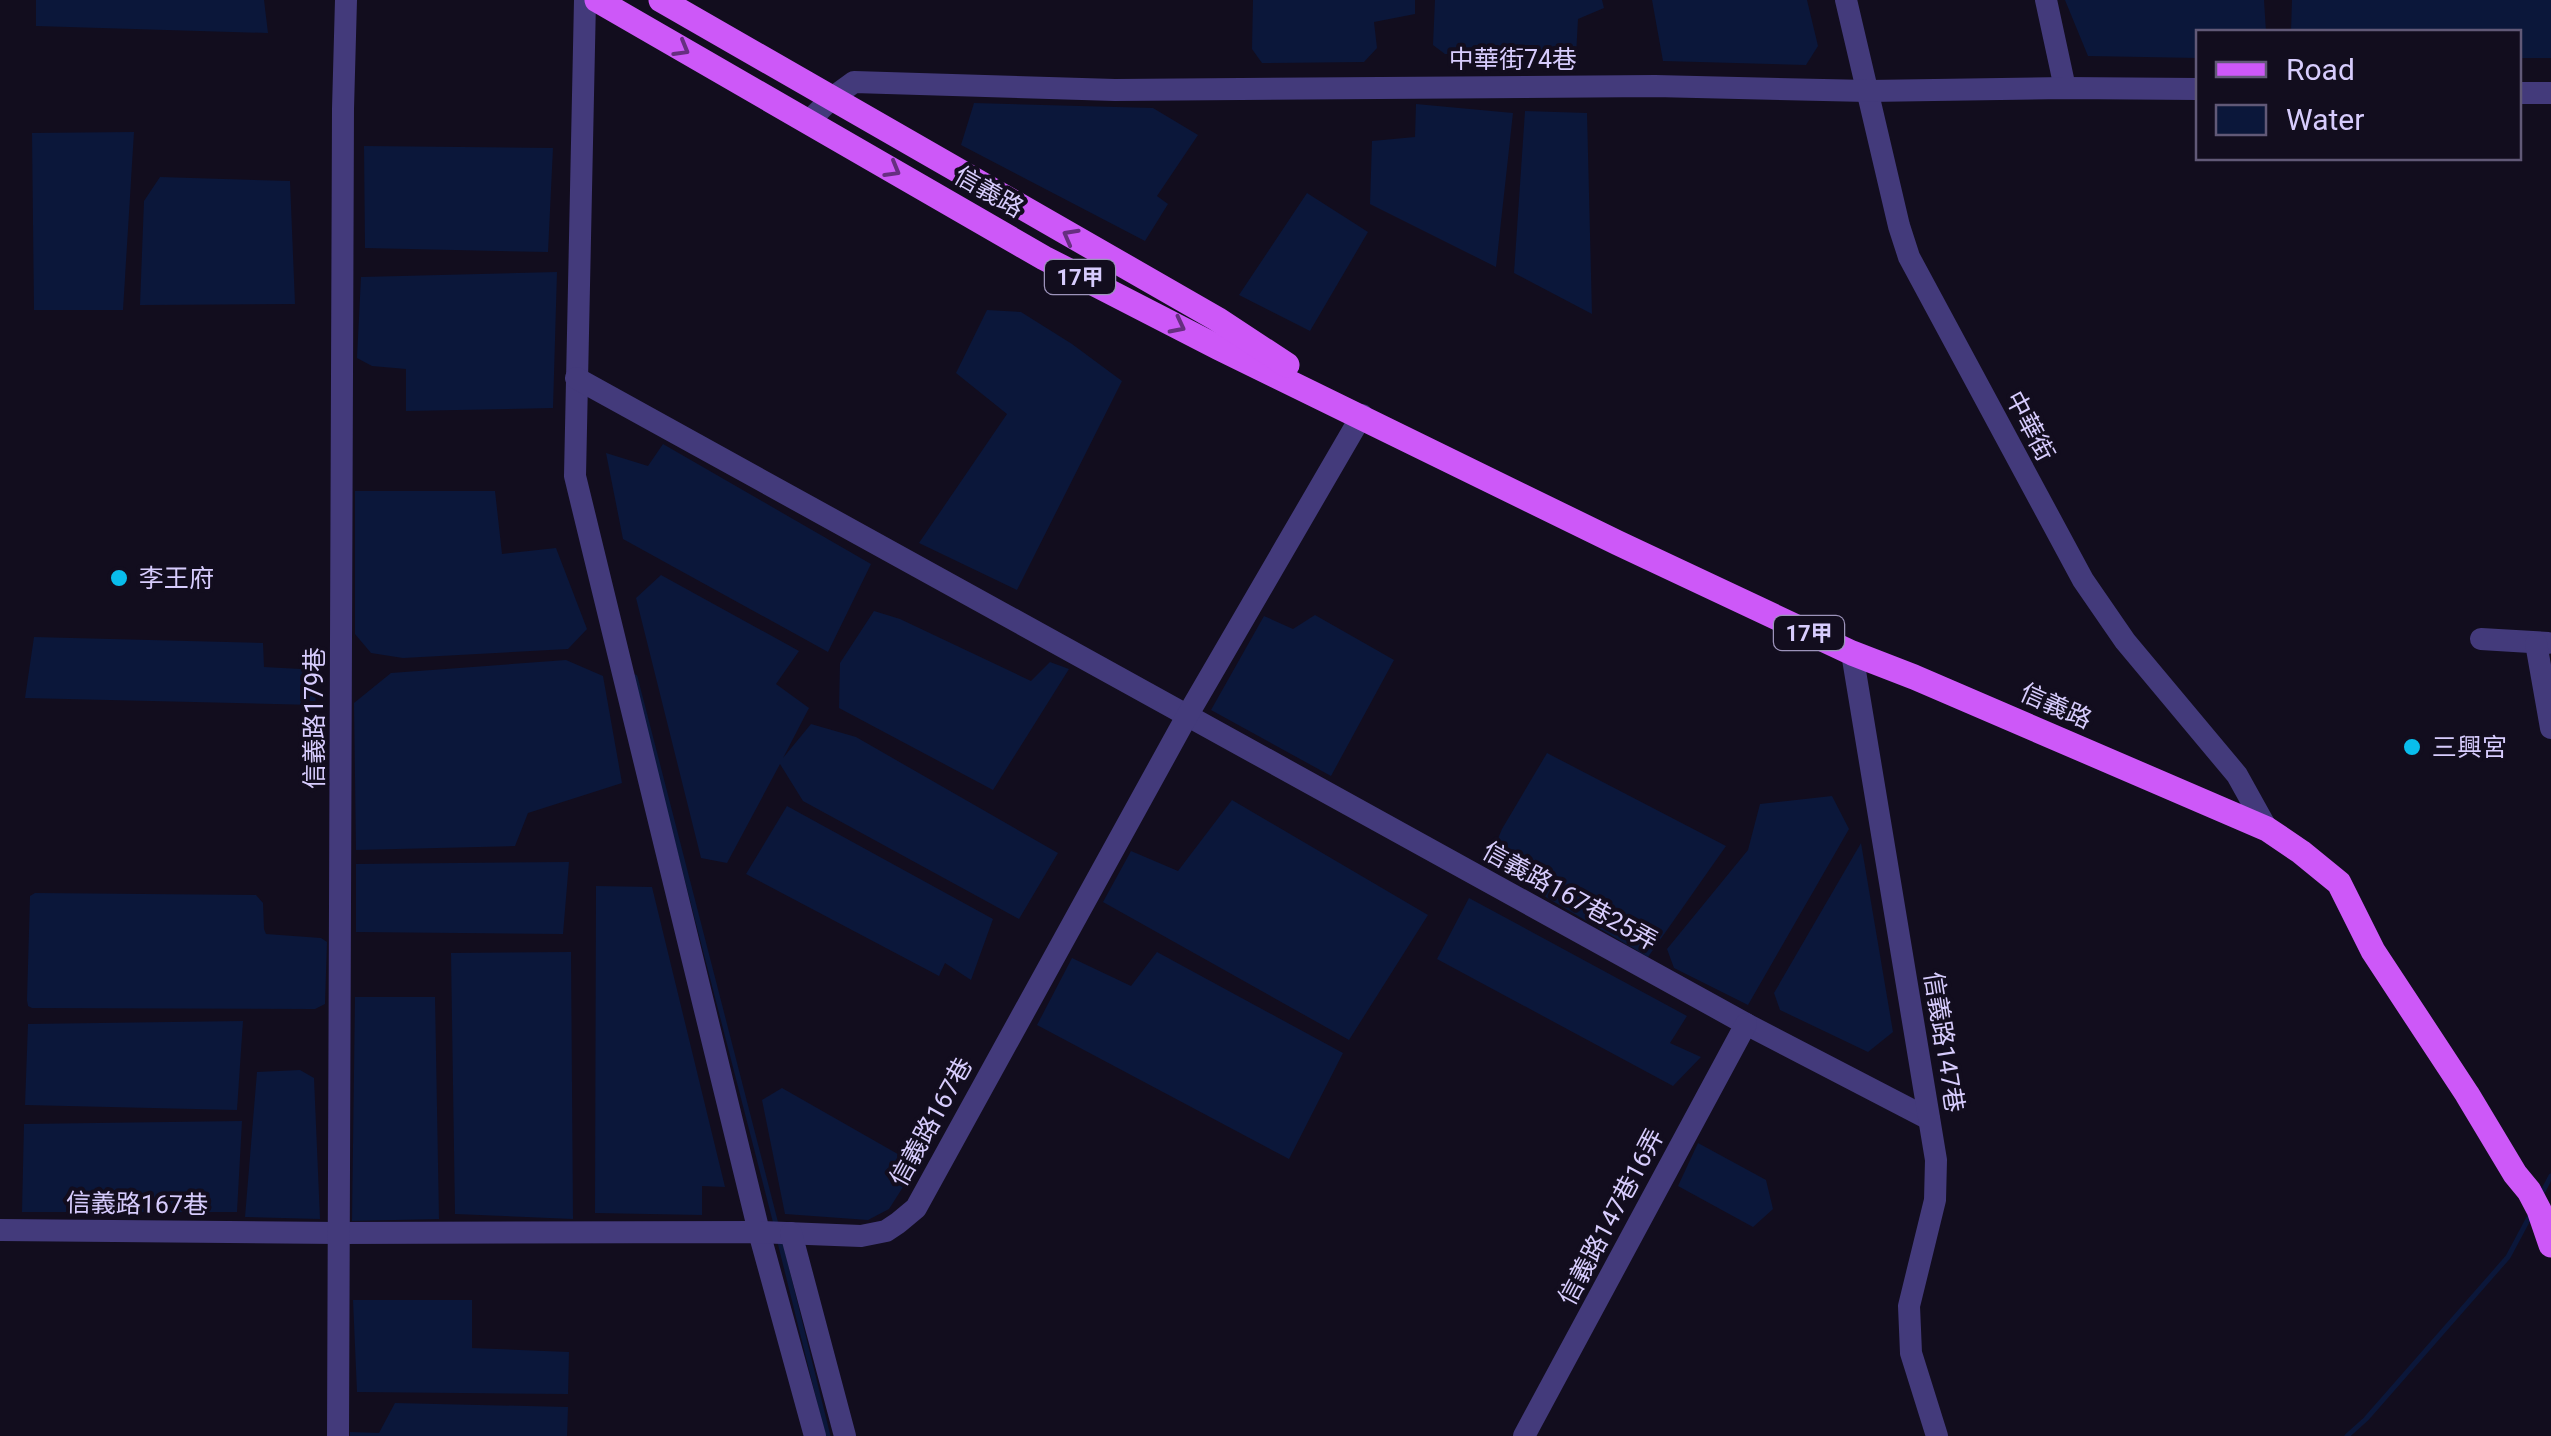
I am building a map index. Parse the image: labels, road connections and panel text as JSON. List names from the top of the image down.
{
  "streets": {
    "main road": ["信義路", "17甲"],
    "street": [
      "中華街74巷",
      "中華街",
      "信義路179巷",
      "信義路167巷25弄",
      "信義路147巷",
      "信義路167巷",
      "信義路147巷16弄"
    ]
  },
  "crossings": [
    ["中華街74巷", "信義路"],
    ["中華街74巷", "中華街"],
    ["信義路", "中華街"],
    ["信義路", "信義路147巷"],
    ["信義路", "信義路167巷"],
    ["信義路179巷", "信義路167巷"],
    ["信義路167巷25弄", "信義路147巷"],
    ["信義路167巷25弄", "信義路167巷"],
    ["信義路167巷25弄", "信義路147巷16弄"]
  ],
  "places": ["李王府", "三興宮"],
  "legend": ["Road", "Water"]
}
